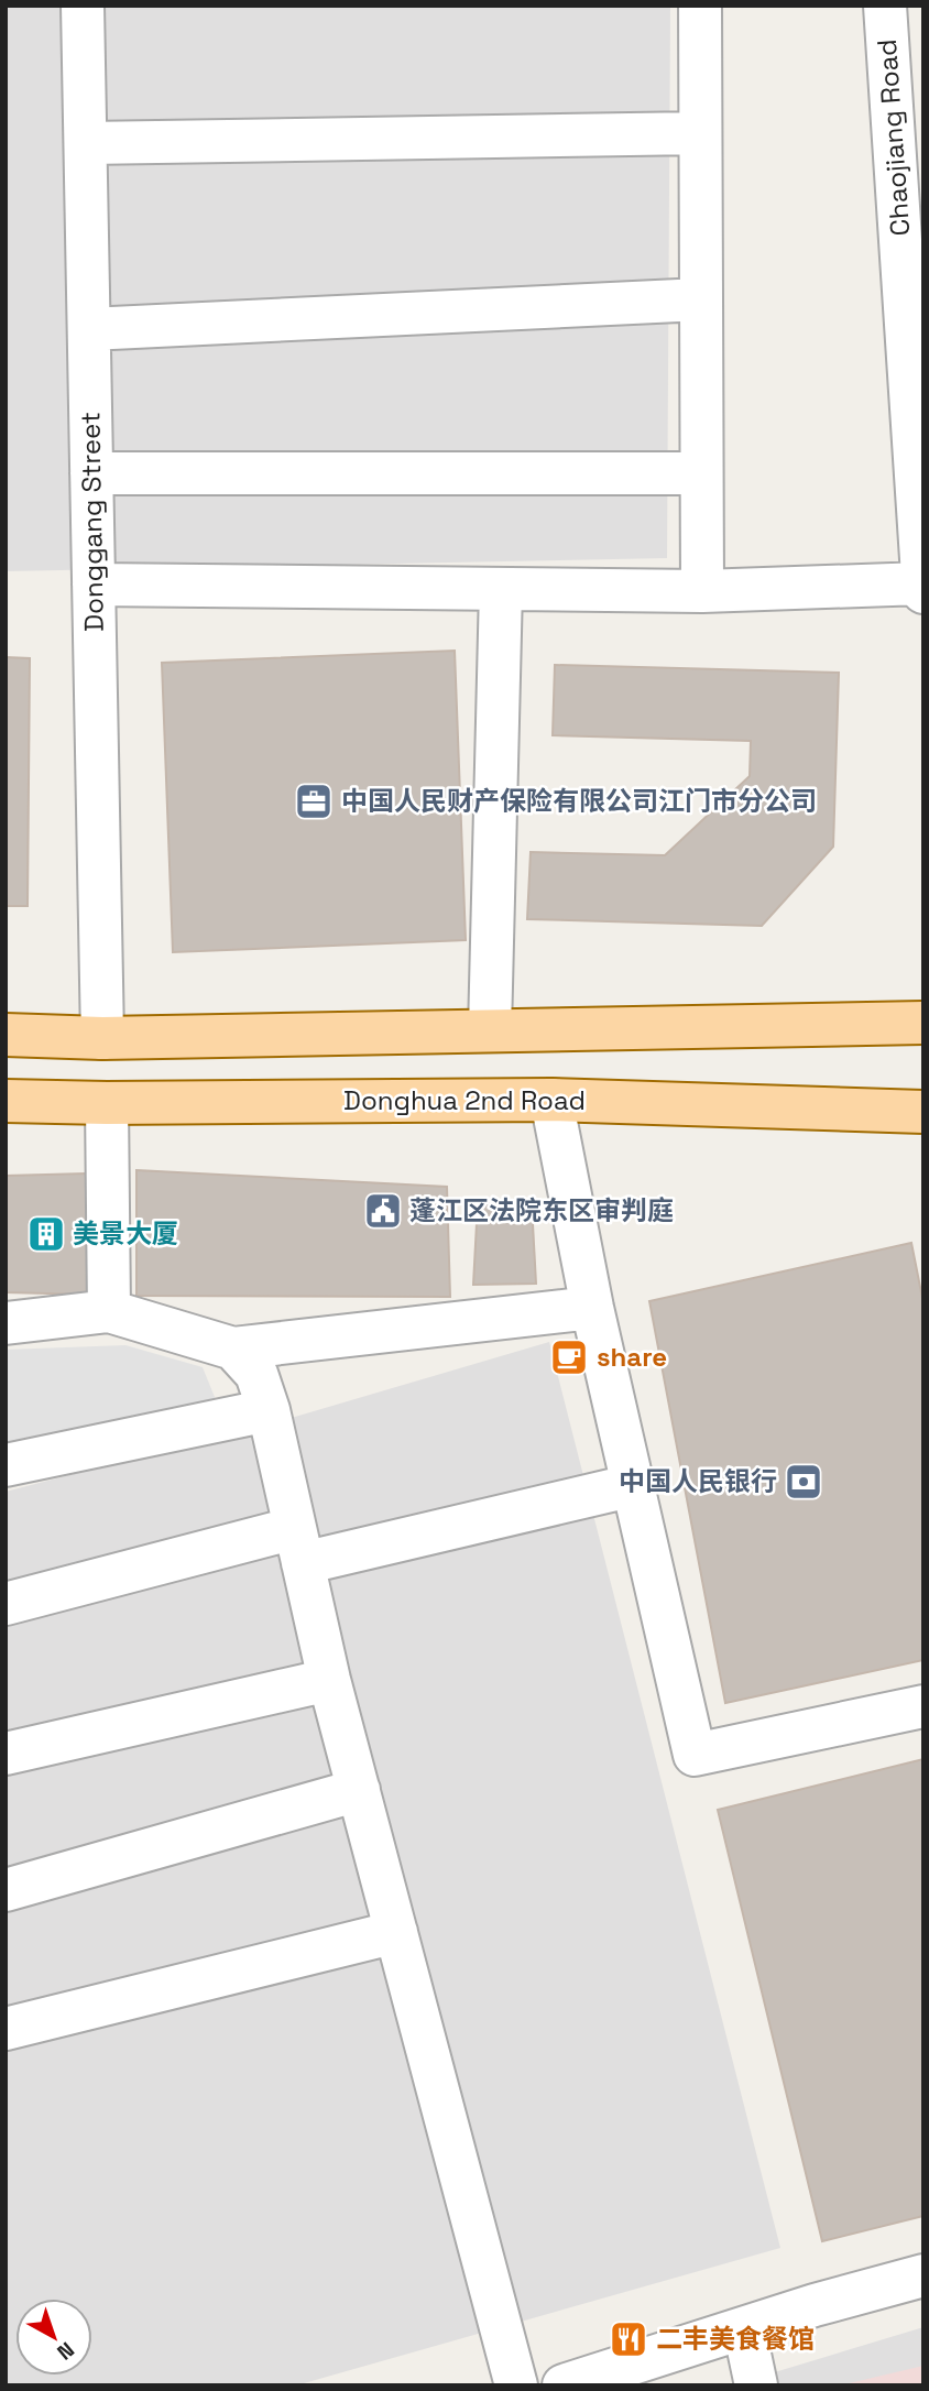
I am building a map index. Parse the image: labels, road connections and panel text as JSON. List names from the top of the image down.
{
  "streets": {
    "main road": ["Donghua 2nd Road"],
    "street": ["Chaojiang Road", "Donggang Street"]
  },
  "places": {
    "office": ["中国人民财产保险有限公司江门市分公司"],
    "public building": ["蓬江区法院东区审判庭"],
    "building": ["美景大厦"],
    "cafe": ["share"],
    "bank": ["中国人民银行"],
    "restaurant": ["二丰美食餐馆"]
  },
  "north": "bottom right"
}
